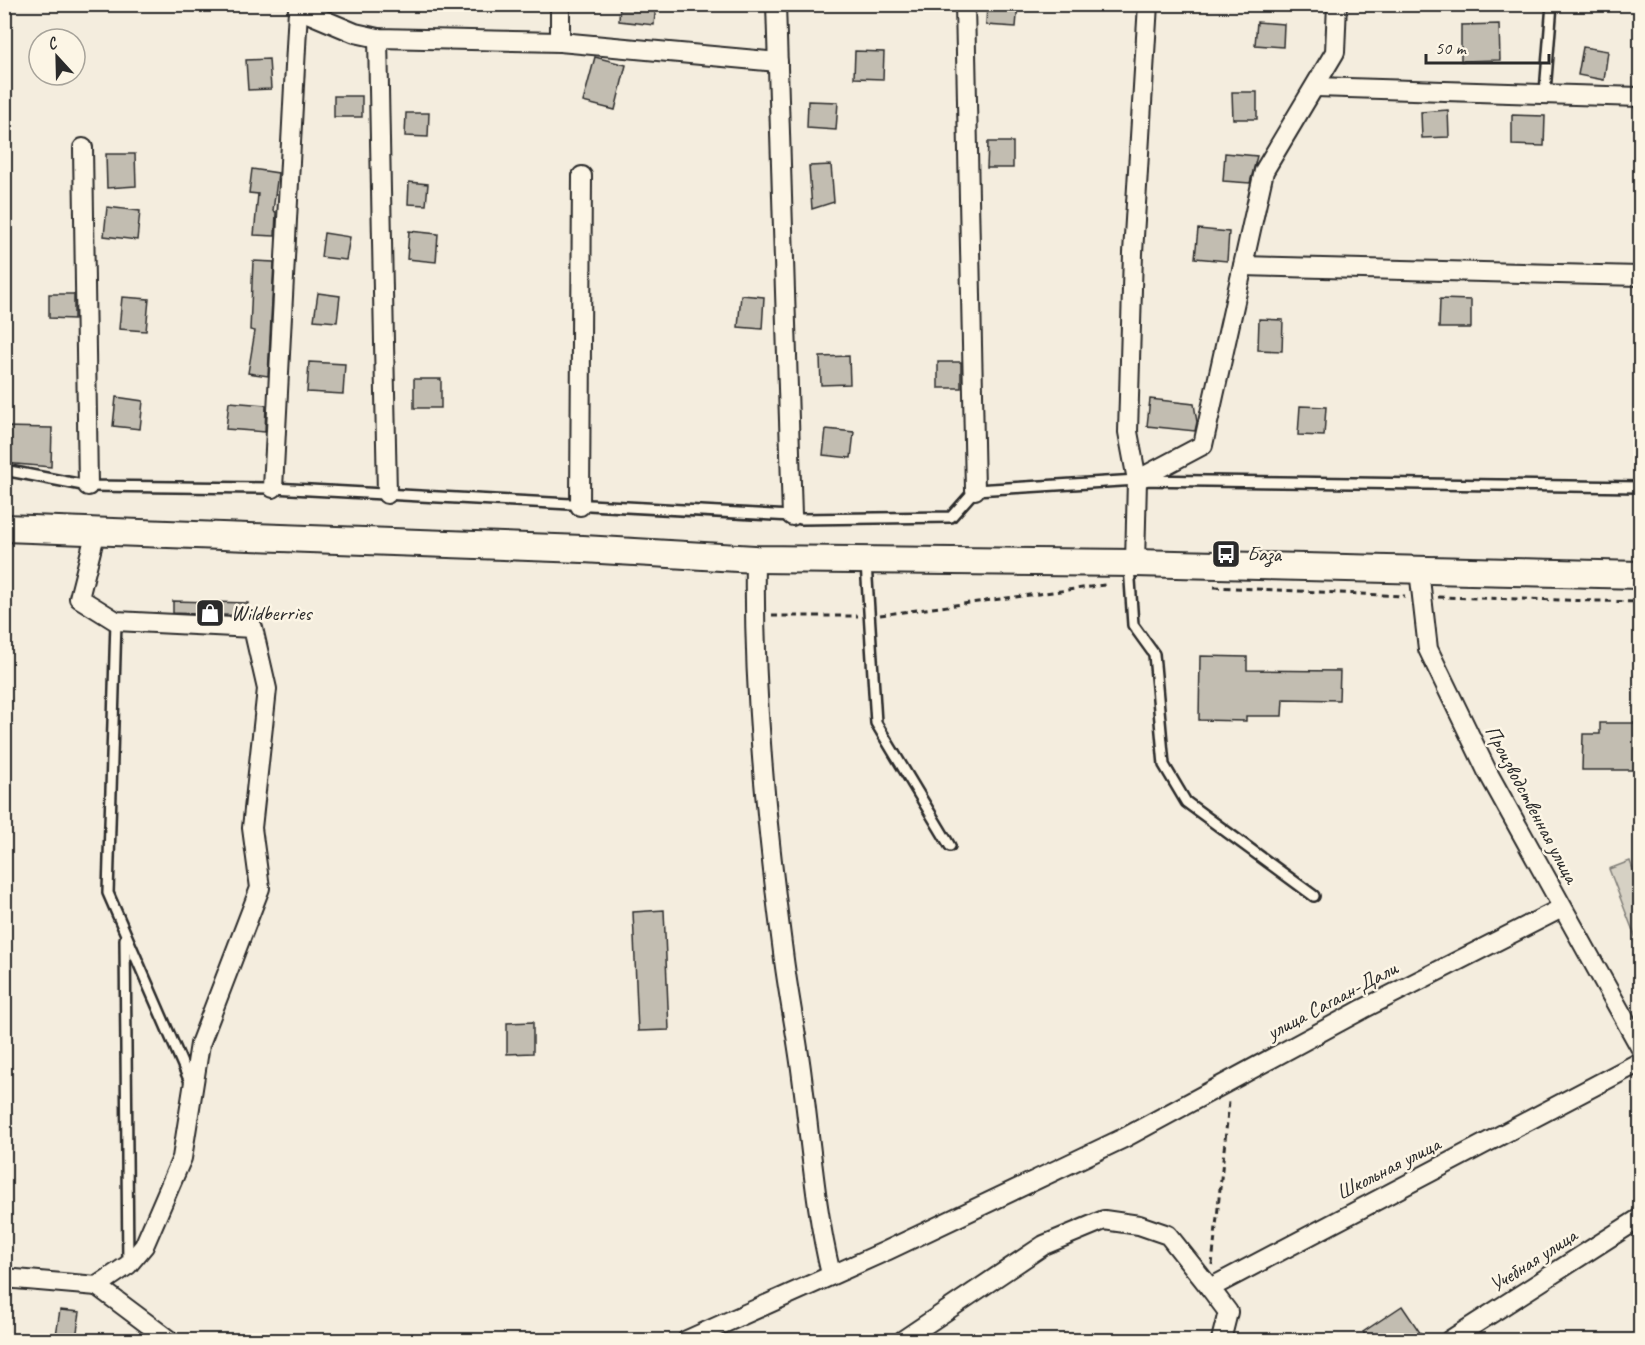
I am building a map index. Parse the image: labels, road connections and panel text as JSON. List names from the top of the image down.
{
  "streets": {
    "street": [
      "Производственная улица",
      "улица Сагаан-Дали",
      "Школьная улица",
      "Учебная улица"
    ]
  },
  "crossings": [
    ["Производственная улица", "улица Сагаан-Дали"]
  ],
  "places": {
    "bus stop": ["База"],
    "shop": ["Wildberries"]
  },
  "scale_bar": "50 m",
  "north": "top"
}
